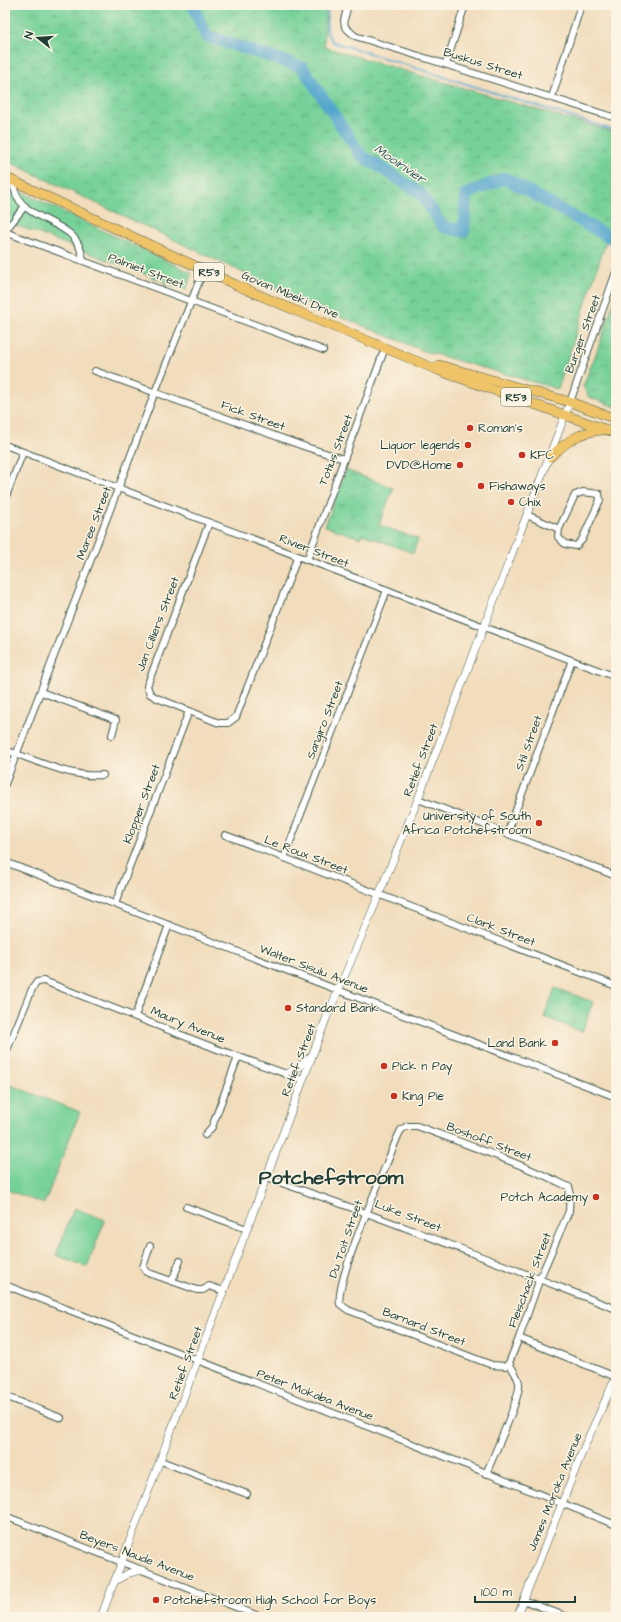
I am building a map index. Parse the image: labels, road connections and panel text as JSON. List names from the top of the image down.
{
  "streets": {
    "main road": ["R53", "Govan Mbeki Drive"],
    "street": [
      "Buskus Street",
      "Palmiet Street",
      "Burger Street",
      "Fick Street",
      "Totius Street",
      "Maree Street",
      "Rivier Street",
      "Jan Cilliers Street",
      "Sangiro Street",
      "Stil Street",
      "Retief Street",
      "Klopper Street",
      "Le Roux Street",
      "Clark Street",
      "Walter Sisulu Avenue",
      "Maury Avenue",
      "Boshoff Street",
      "Luke Street",
      "Du Toit Street",
      "Fleischack Street",
      "Barnard Street",
      "Peter Mokaba Avenue",
      "James Moroka Avenue",
      "Beyers Naude Avenue"
    ]
  },
  "crossings": [
    ["Palmiet Street", "Maree Street"],
    ["Govan Mbeki Drive", "Burger Street"],
    ["Govan Mbeki Drive", "Totius Street"],
    ["Govan Mbeki Drive", "Maree Street"],
    ["Govan Mbeki Drive", "Retief Street"],
    ["Burger Street", "Retief Street"],
    ["Fick Street", "Totius Street"],
    ["Fick Street", "Maree Street"],
    ["Totius Street", "Rivier Street"],
    ["Maree Street", "Rivier Street"],
    ["Rivier Street", "Jan Cilliers Street"],
    ["Rivier Street", "Sangiro Street"],
    ["Rivier Street", "Stil Street"],
    ["Rivier Street", "Retief Street"],
    ["Jan Cilliers Street", "Klopper Street"],
    ["Sangiro Street", "Le Roux Street"],
    ["Retief Street", "Le Roux Street"],
    ["Retief Street", "Clark Street"],
    ["Retief Street", "Walter Sisulu Avenue"],
    ["Retief Street", "Maury Avenue"],
    ["Retief Street", "Luke Street"],
    ["Retief Street", "Peter Mokaba Avenue"],
    ["Retief Street", "Beyers Naude Avenue"],
    ["Klopper Street", "Walter Sisulu Avenue"],
    ["Le Roux Street", "Clark Street"],
    ["Walter Sisulu Avenue", "Maury Avenue"],
    ["Boshoff Street", "Du Toit Street"],
    ["Boshoff Street", "Fleischack Street"],
    ["Luke Street", "Du Toit Street"],
    ["Luke Street", "Fleischack Street"],
    ["Du Toit Street", "Barnard Street"],
    ["Fleischack Street", "Barnard Street"],
    ["Peter Mokaba Avenue", "James Moroka Avenue"]
  ],
  "districts": ["Potchefstroom"],
  "water": ["Mooirivier"],
  "places": [
    "Roman's",
    "Liquor legends",
    "KFC",
    "DVD@Home",
    "Fishaways",
    "Chix",
    "University of South Africa Potchefstroom",
    "Standard Bank",
    "Land Bank",
    "Pick n Pay",
    "King Pie",
    "Potch Academy",
    "Potchefstroom High School for Boys"
  ],
  "scale_bar": "100 m",
  "north": "left"
}
